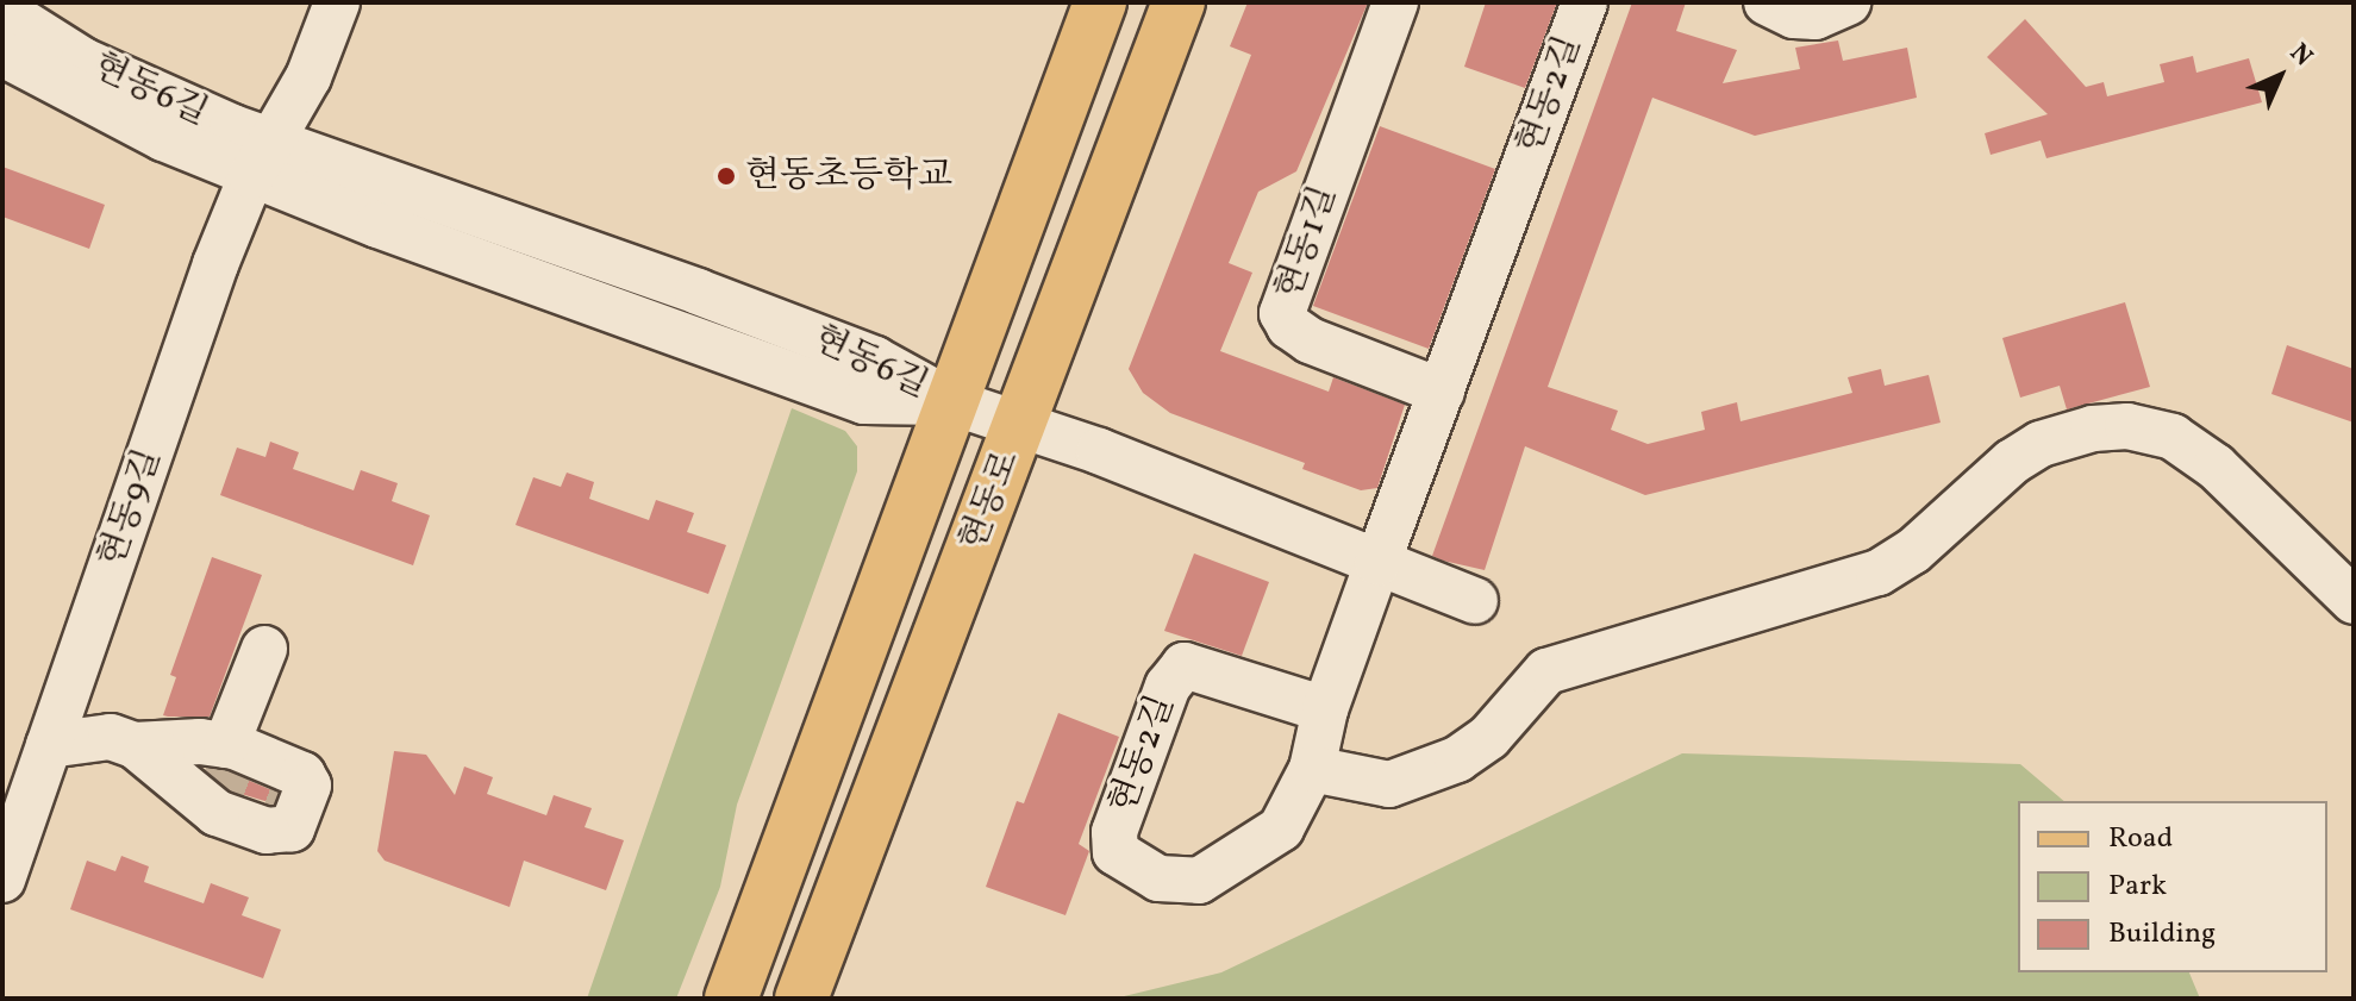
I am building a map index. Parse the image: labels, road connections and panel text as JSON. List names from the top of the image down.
{
  "streets": {
    "main road": ["현동로"],
    "street": [
      "현동6길",
      "현동2길",
      "현동1길",
      "현동9길"
    ]
  },
  "crossings": [
    ["현동6길", "현동로"],
    ["현동6길", "현동9길"],
    ["현동2길", "현동1길"]
  ],
  "places": ["현동초등학교"],
  "legend": ["Road", "Park", "Building"],
  "north": "top right"
}
